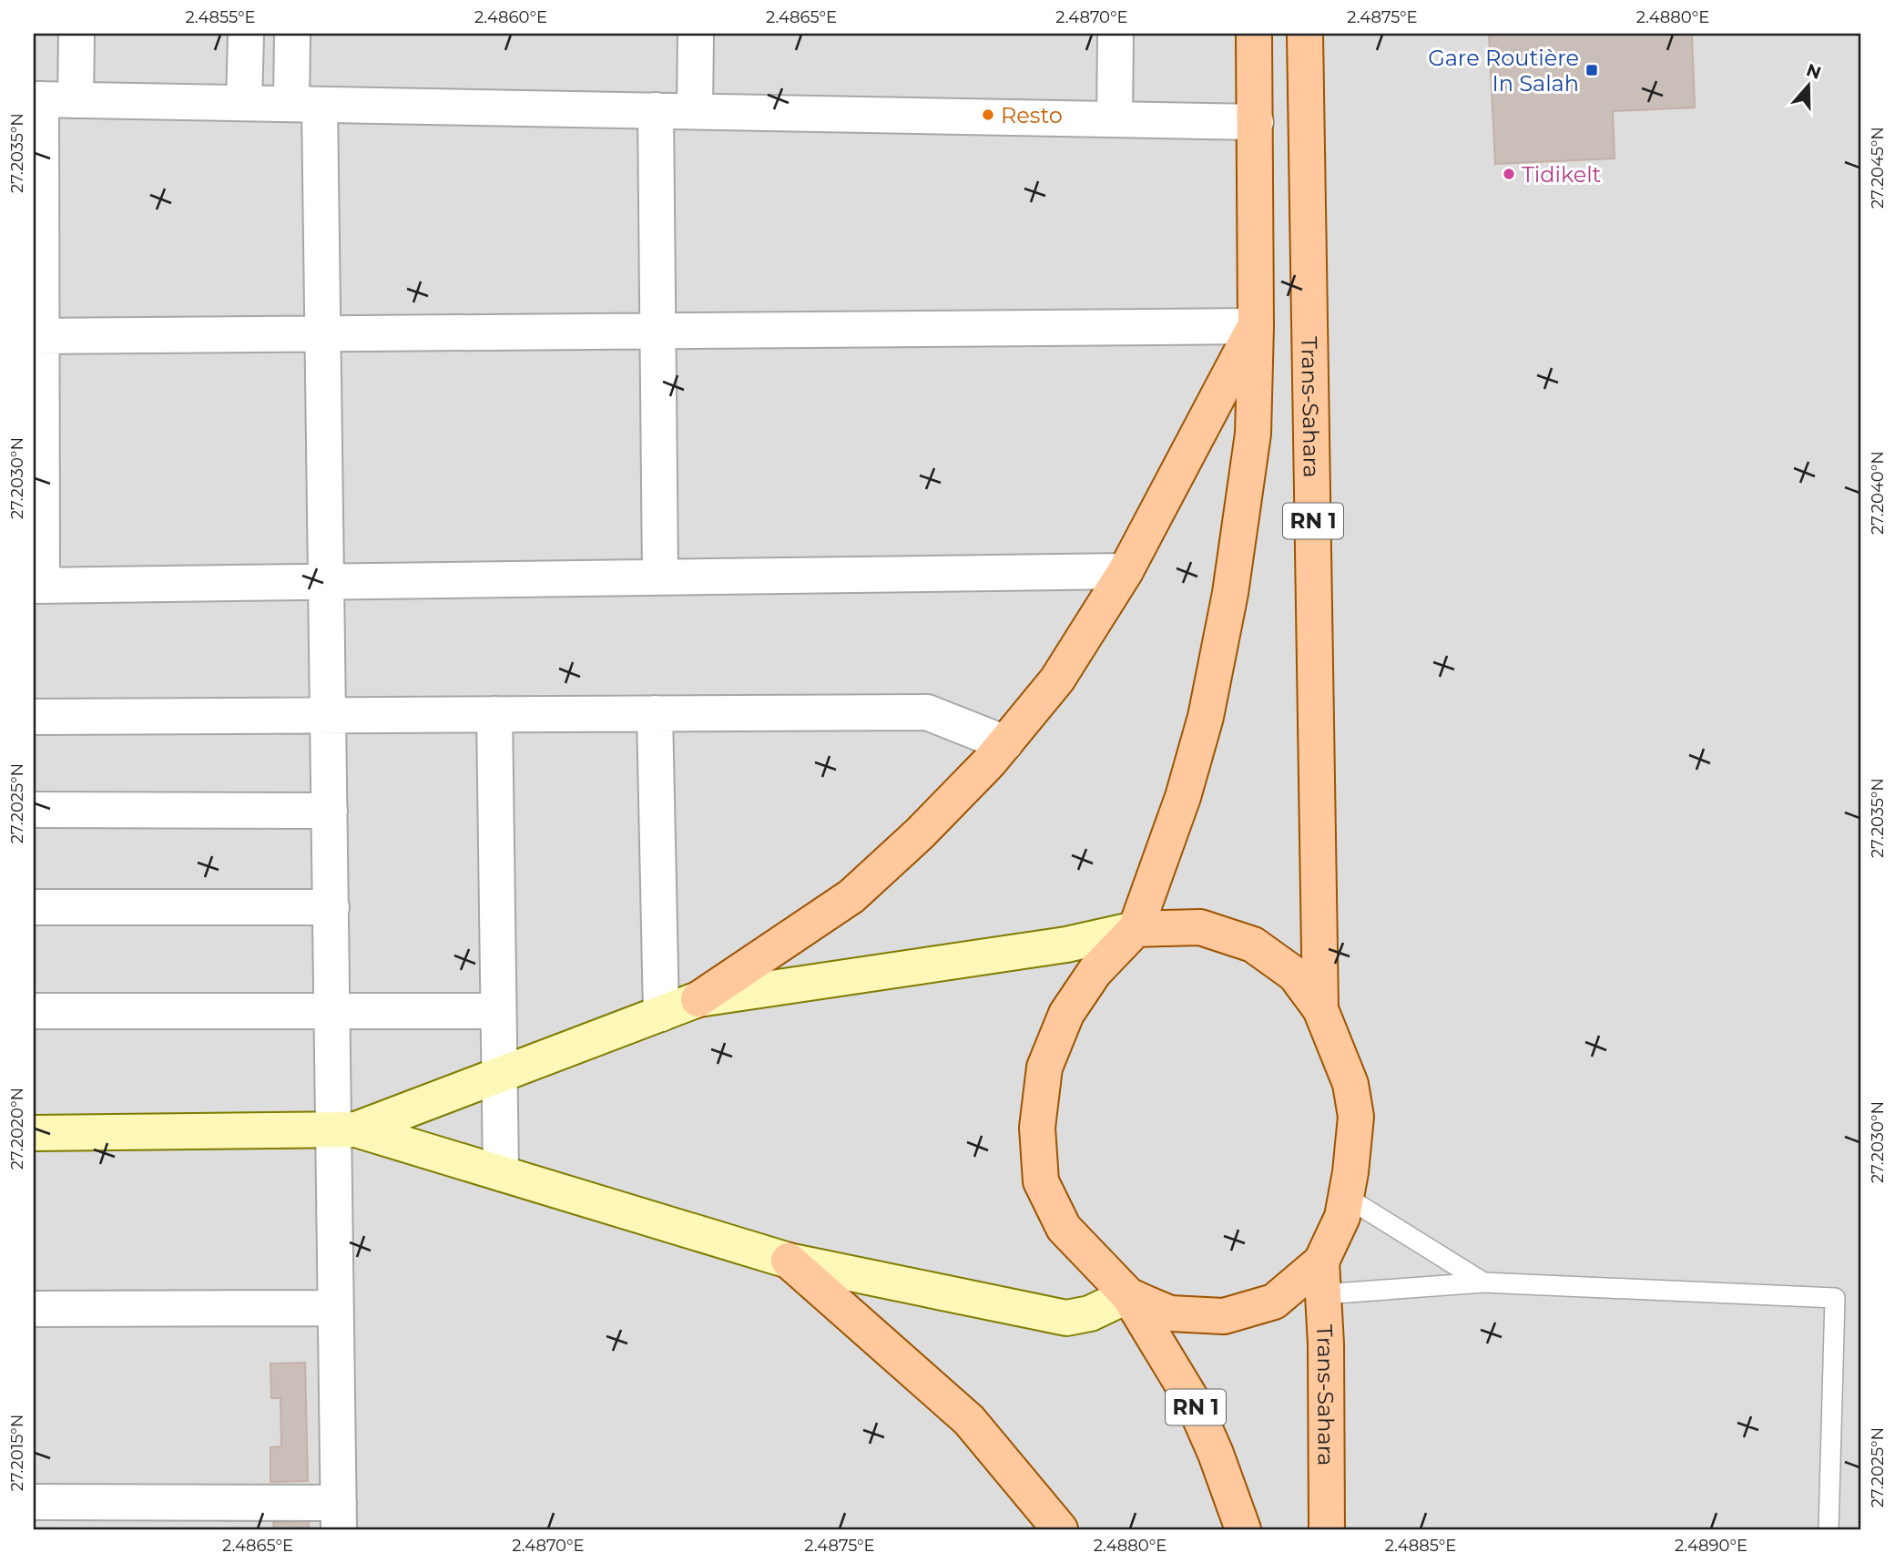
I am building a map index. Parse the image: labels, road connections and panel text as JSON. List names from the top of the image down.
{
  "streets": {
    "main road": ["Trans-Sahara", "RN 1"]
  },
  "places": {
    "transit": ["Gare Routière In Salah"],
    "other": ["Resto", "Tidikelt"]
  },
  "north": "top",
  "coordinates": [
    "2.4855°E",
    "2.4860°E",
    "2.4865°E",
    "2.4870°E",
    "2.4875°E",
    "2.4880°E",
    "27.2035°N",
    "27.2045°N",
    "27.2030°N",
    "27.2040°N",
    "27.2025°N",
    "27.2020°N",
    "27.2015°N",
    "2.4885°E",
    "2.4890°E"
  ]
}
